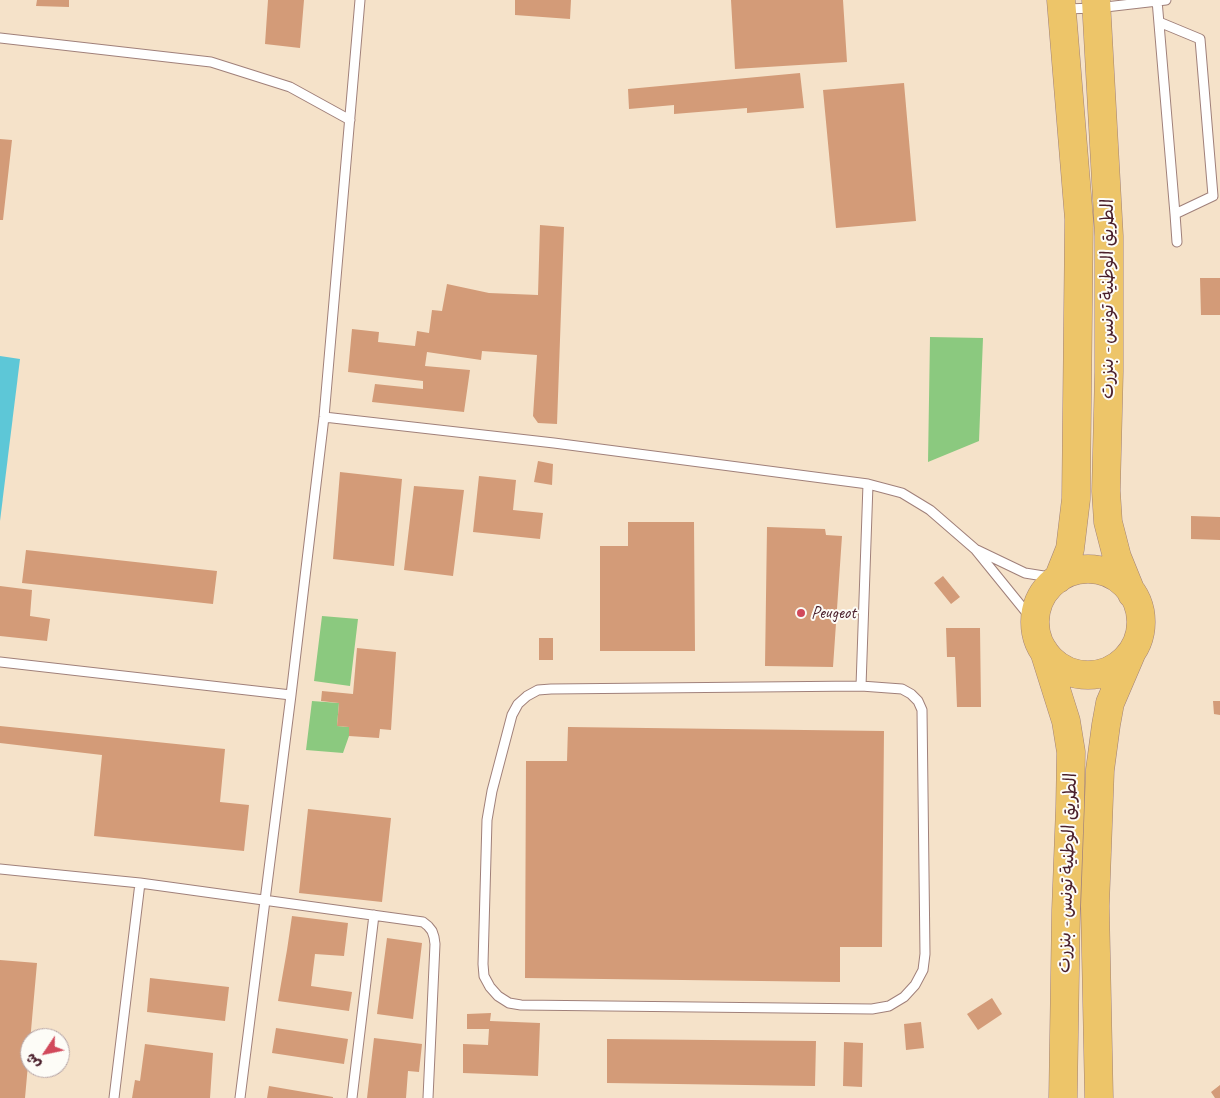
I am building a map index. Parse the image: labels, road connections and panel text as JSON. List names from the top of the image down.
{
  "streets": {
    "main road": ["الطريق الوطنية تونس - بنزرت"]
  },
  "places": ["Peugeot"],
  "north": "bottom left"
}
